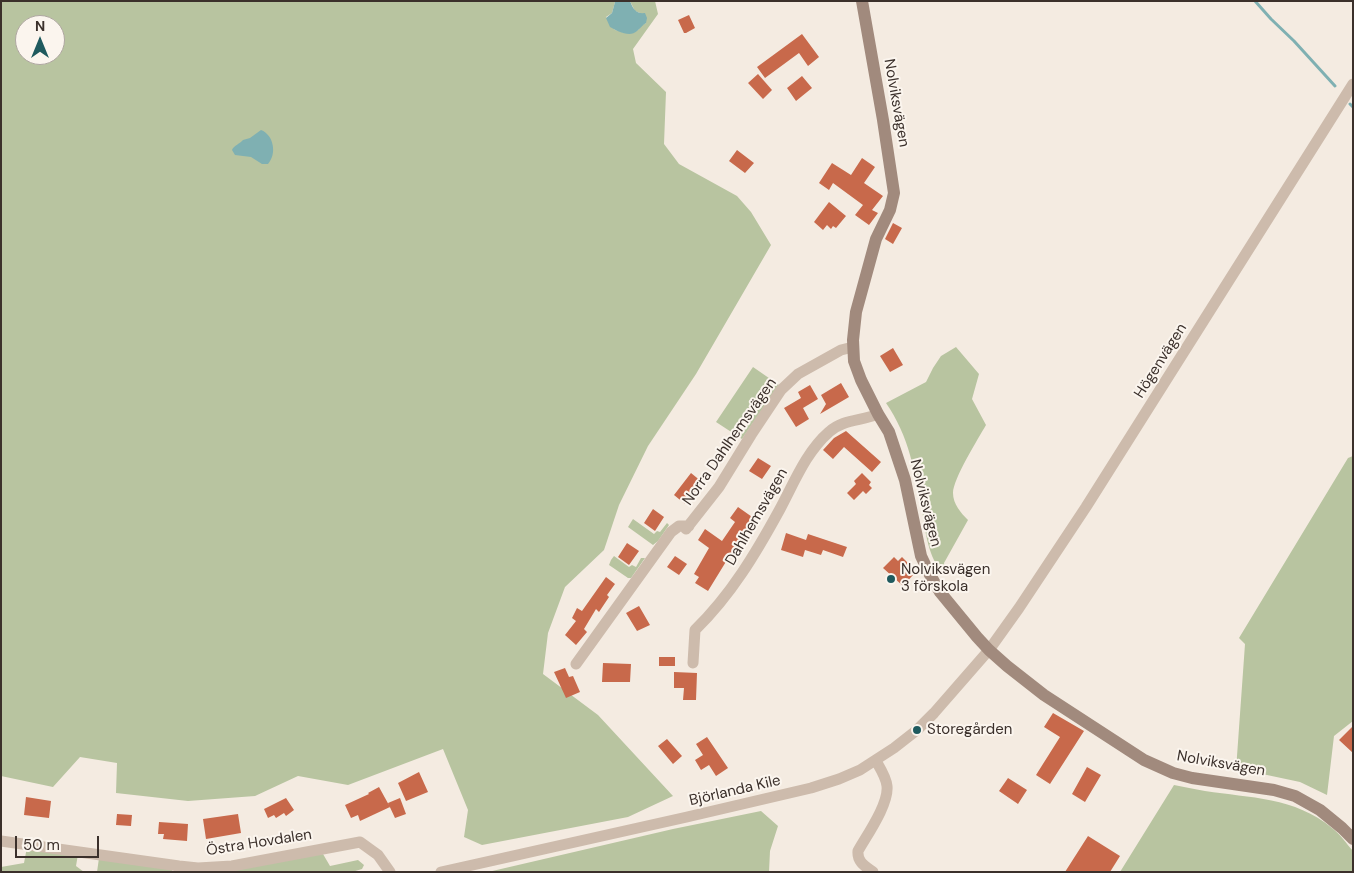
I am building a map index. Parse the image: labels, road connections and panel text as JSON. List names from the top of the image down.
{
  "streets": {
    "street": [
      "Nolviksvägen",
      "Högenvägen",
      "Norra Dahlhemsvägen",
      "Dahlhemsvägen",
      "Björlanda Kile",
      "Östra Hovdalen"
    ]
  },
  "crossings": [
    ["Nolviksvägen", "Högenvägen"],
    ["Nolviksvägen", "Norra Dahlhemsvägen"],
    ["Nolviksvägen", "Dahlhemsvägen"],
    ["Nolviksvägen", "Björlanda Kile"],
    ["Högenvägen", "Björlanda Kile"]
  ],
  "places": ["Nolviksvägen 3 förskola", "Storegården"],
  "scale_bar": "50 m",
  "north": "top"
}
